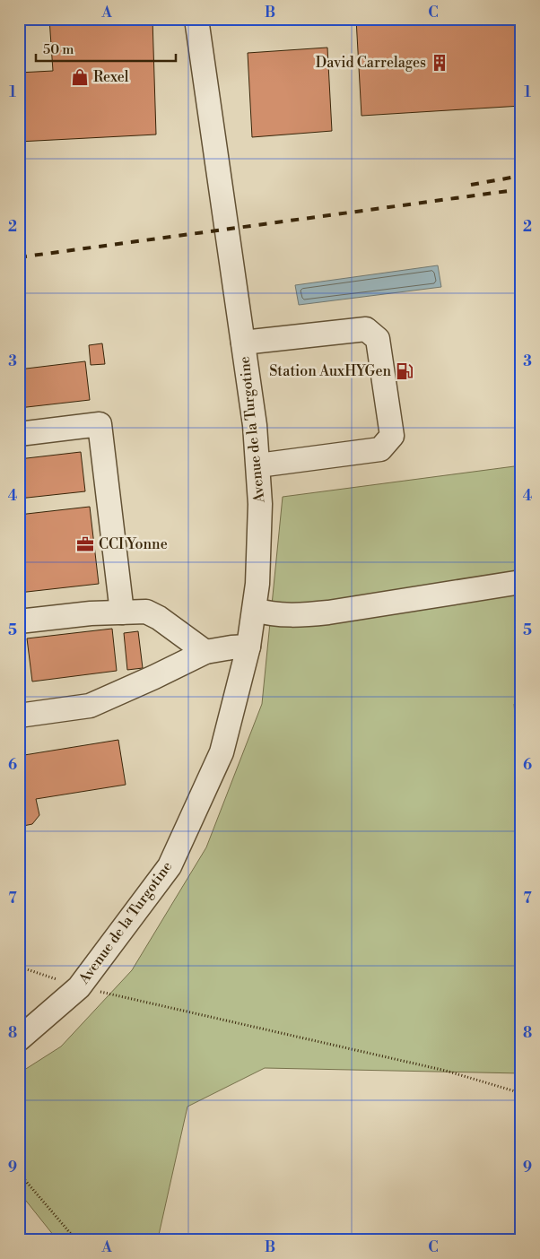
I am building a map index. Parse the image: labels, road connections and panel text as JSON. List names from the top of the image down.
{
  "streets": {
    "street": ["Avenue de la Turgotine"]
  },
  "places": {
    "building": ["David Carrelages"],
    "shop": ["Rexel"],
    "fuel station": ["Station AuxHYGen"],
    "office": ["CCI Yonne"]
  },
  "scale_bar": "50 m",
  "grid": {
    "columns": ["A", "B", "C"],
    "rows": [
      "1",
      "2",
      "3",
      "4",
      "5",
      "6",
      "7",
      "8",
      "9"
    ]
  }
}
